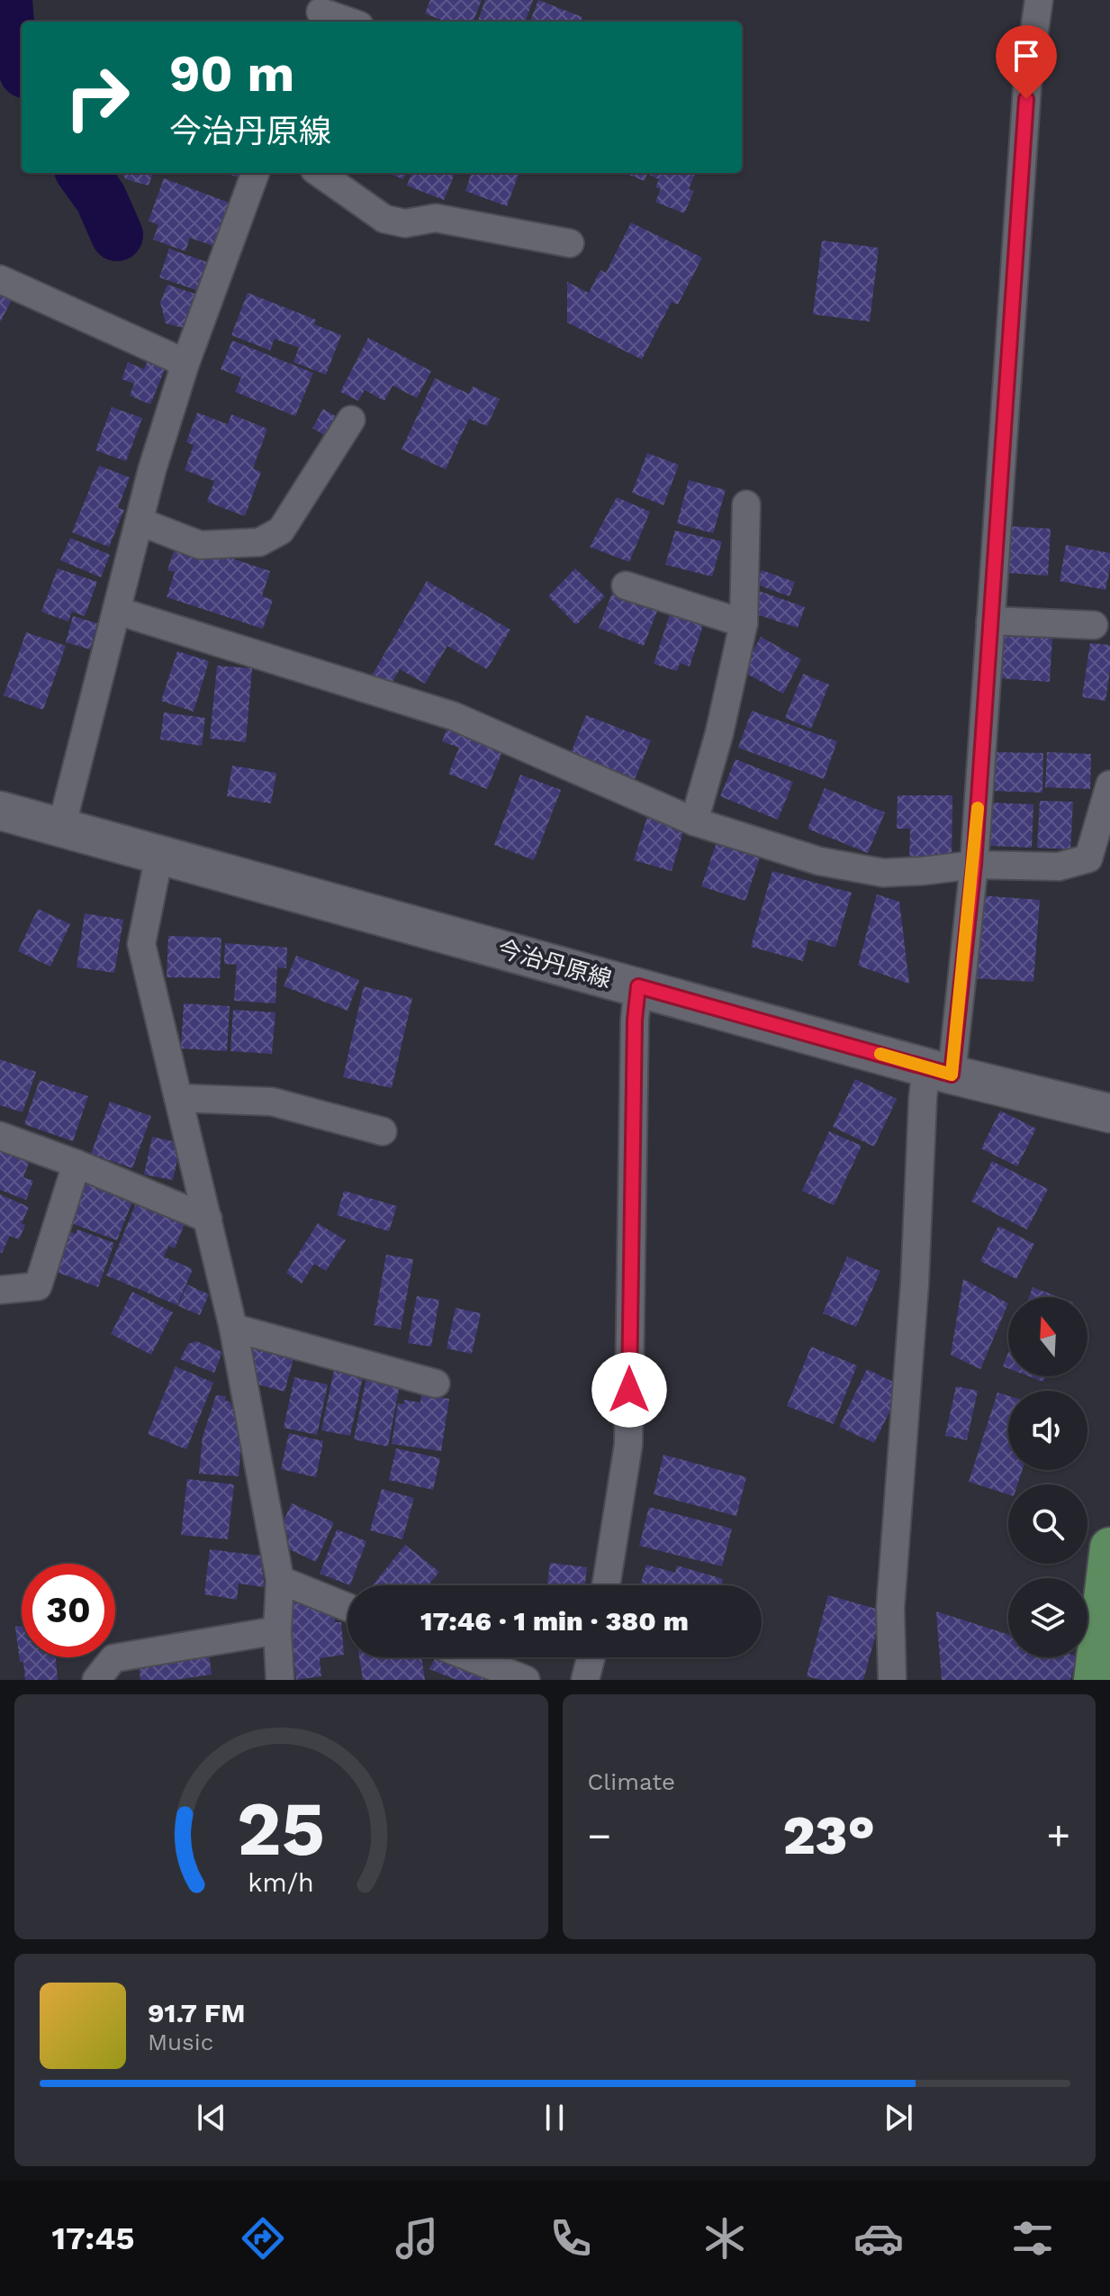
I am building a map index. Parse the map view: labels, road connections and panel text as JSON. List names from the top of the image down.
{
  "streets": {
    "main road": ["今治丹原線"]
  },
  "north": "top",
  "page": {
    "turn": ["90 m", "今治丹原線"],
    "limit": "30",
    "trip": "17:46 · 1 min · 380 m",
    "tile": "Climate",
    "heat": ["−", "23°", "+"],
    "song": ["91.7 FM", "Music"],
    "tabs": "17:45",
    "gauge": ["25", "km/h"]
  }
}
